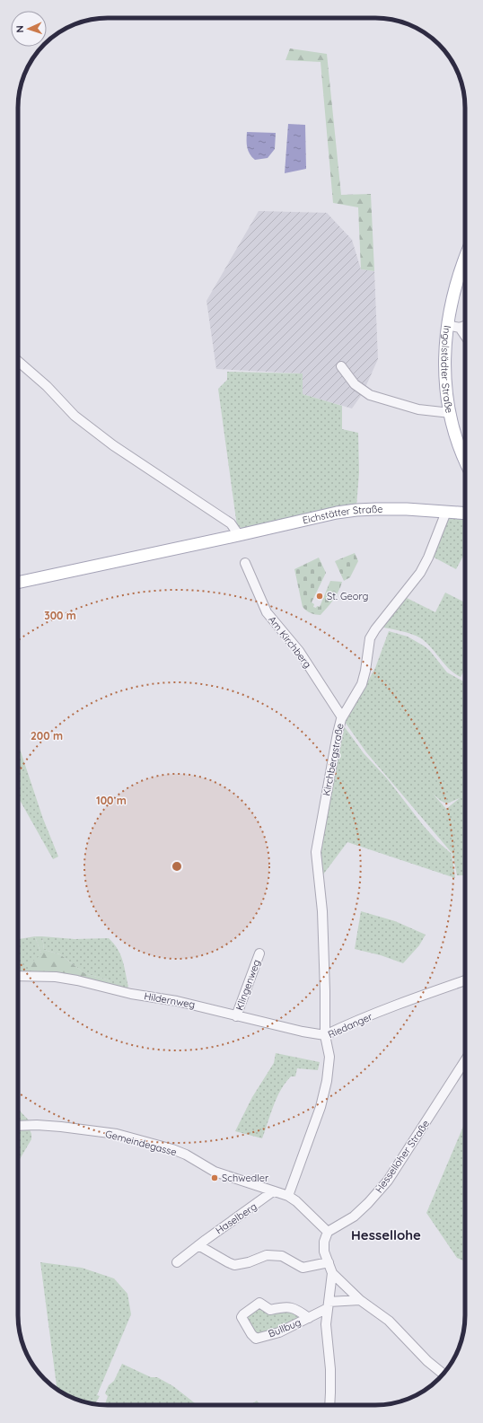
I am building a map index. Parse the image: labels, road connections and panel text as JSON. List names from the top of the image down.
{
  "streets": {
    "main road": ["Ingolstädter Straße", "Eichstätter Straße"],
    "street": [
      "Am Kirchberg",
      "Kirchbergstraße",
      "Klingenweg",
      "Hildernweg",
      "Riedanger",
      "Gemeindegasse",
      "Hesselloher Straße",
      "Haselberg",
      "Bullbug"
    ]
  },
  "crossings": [
    ["Eichstätter Straße", "Kirchbergstraße"],
    ["Am Kirchberg", "Kirchbergstraße"],
    ["Kirchbergstraße", "Hildernweg"],
    ["Kirchbergstraße", "Riedanger"],
    ["Klingenweg", "Hildernweg"],
    ["Hildernweg", "Riedanger"],
    ["Riedanger", "Gemeindegasse"],
    ["Gemeindegasse", "Hesselloher Straße"],
    ["Gemeindegasse", "Haselberg"]
  ],
  "districts": ["Hessellohe"],
  "places": ["St. Georg", "Schwedler"],
  "north": "left",
  "rings": ["300 m", "200 m", "100 m"]
}
